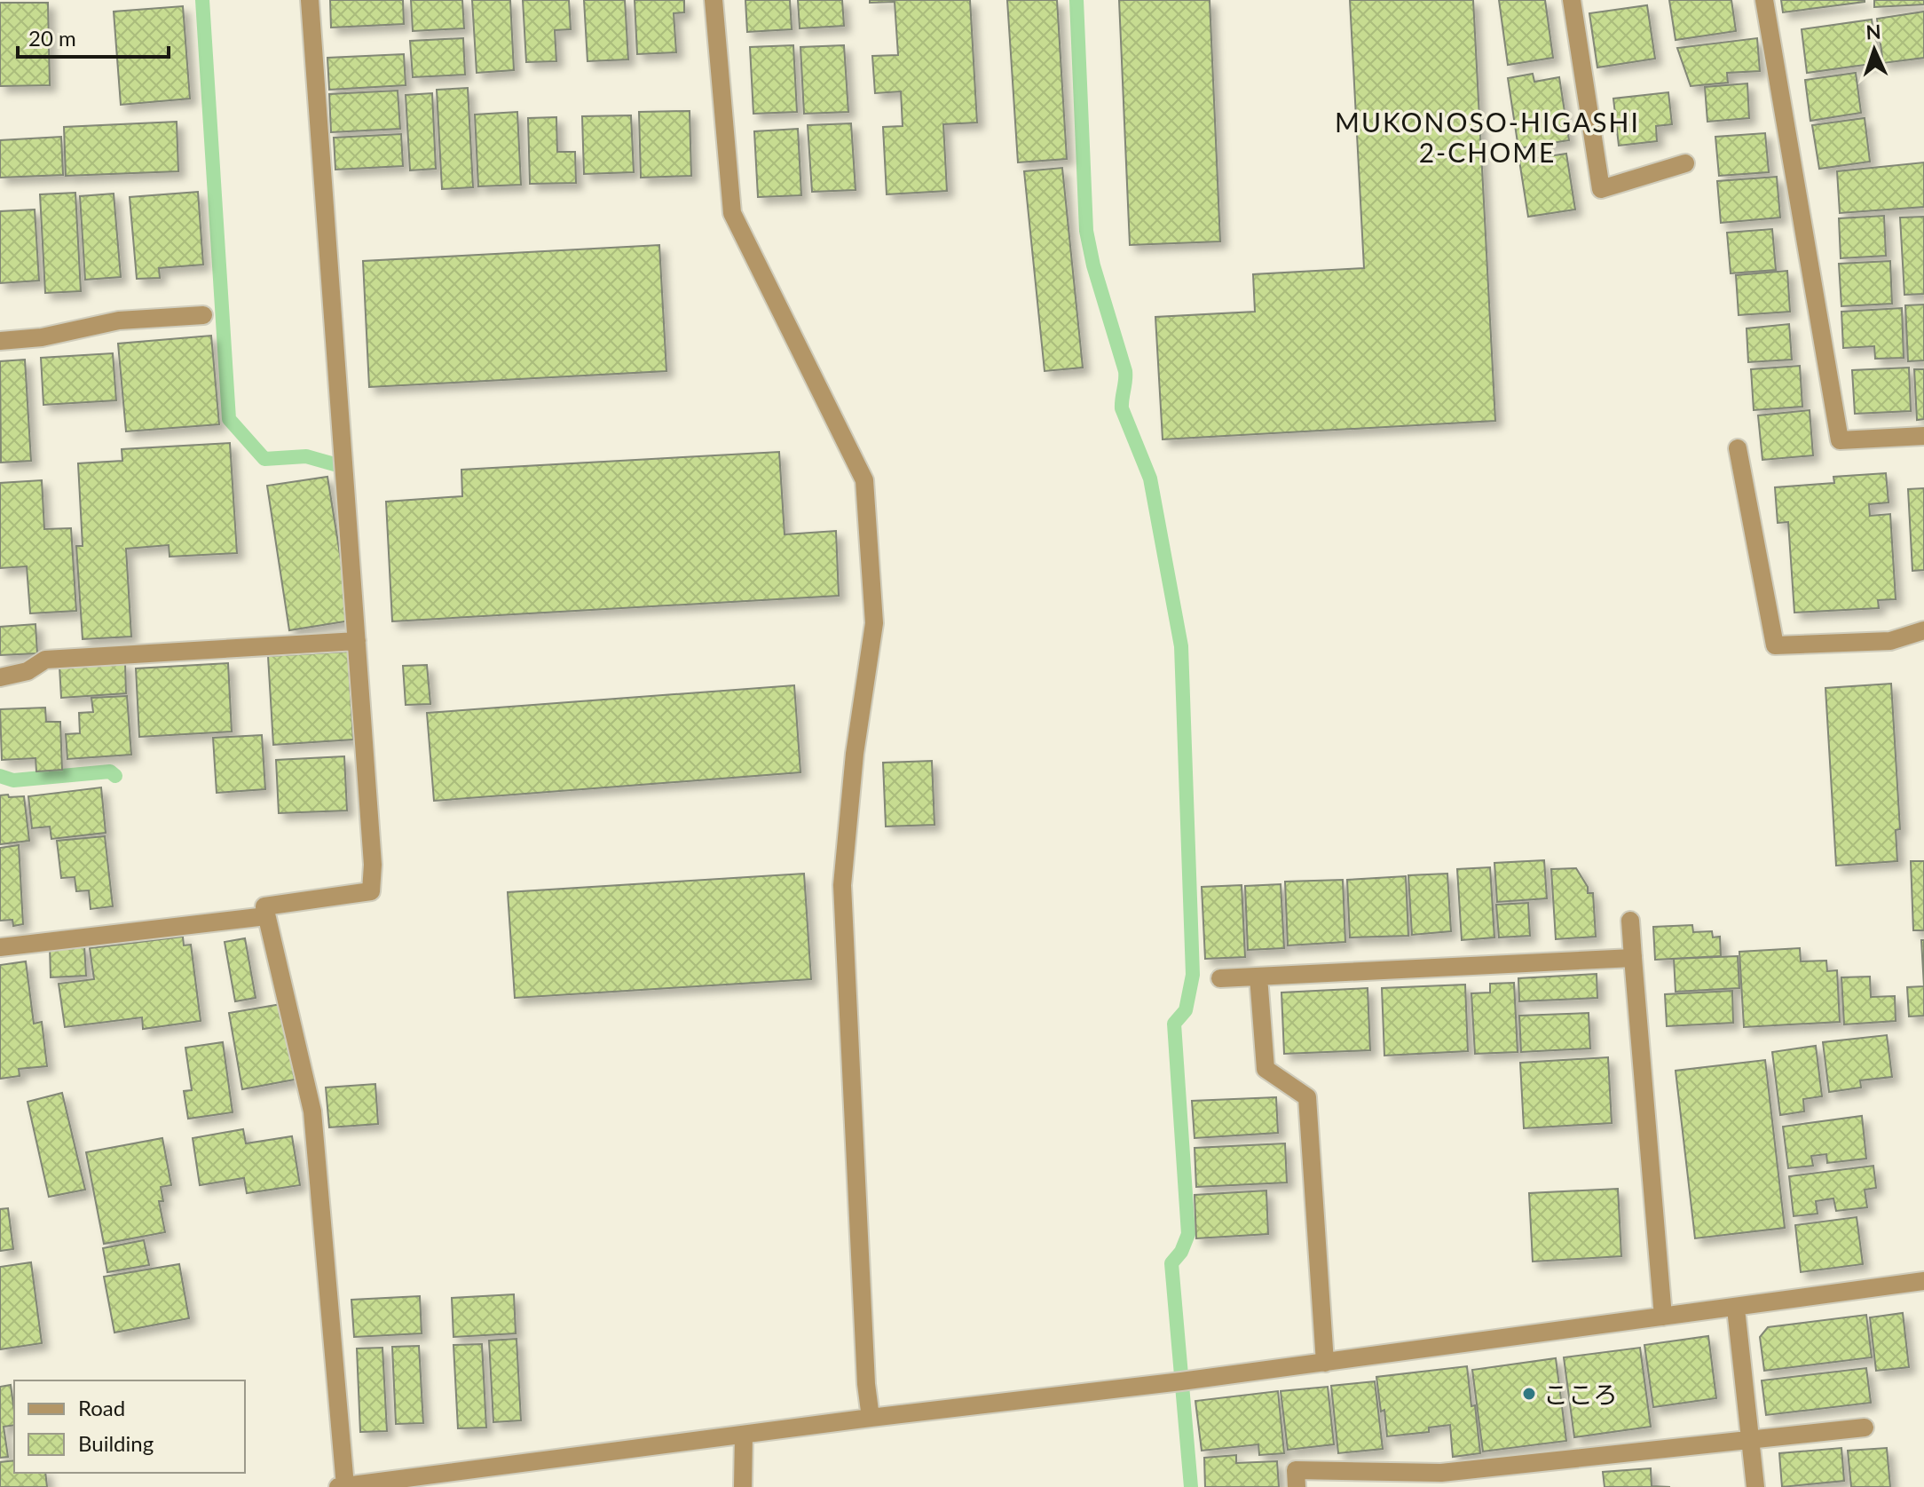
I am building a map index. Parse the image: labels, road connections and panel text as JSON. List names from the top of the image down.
{
  "districts": ["MUKONOSO-HIGASHI 2-CHOME"],
  "places": ["こころ"],
  "legend": ["Road", "Building"],
  "scale_bar": "20 m",
  "north": "top"
}
